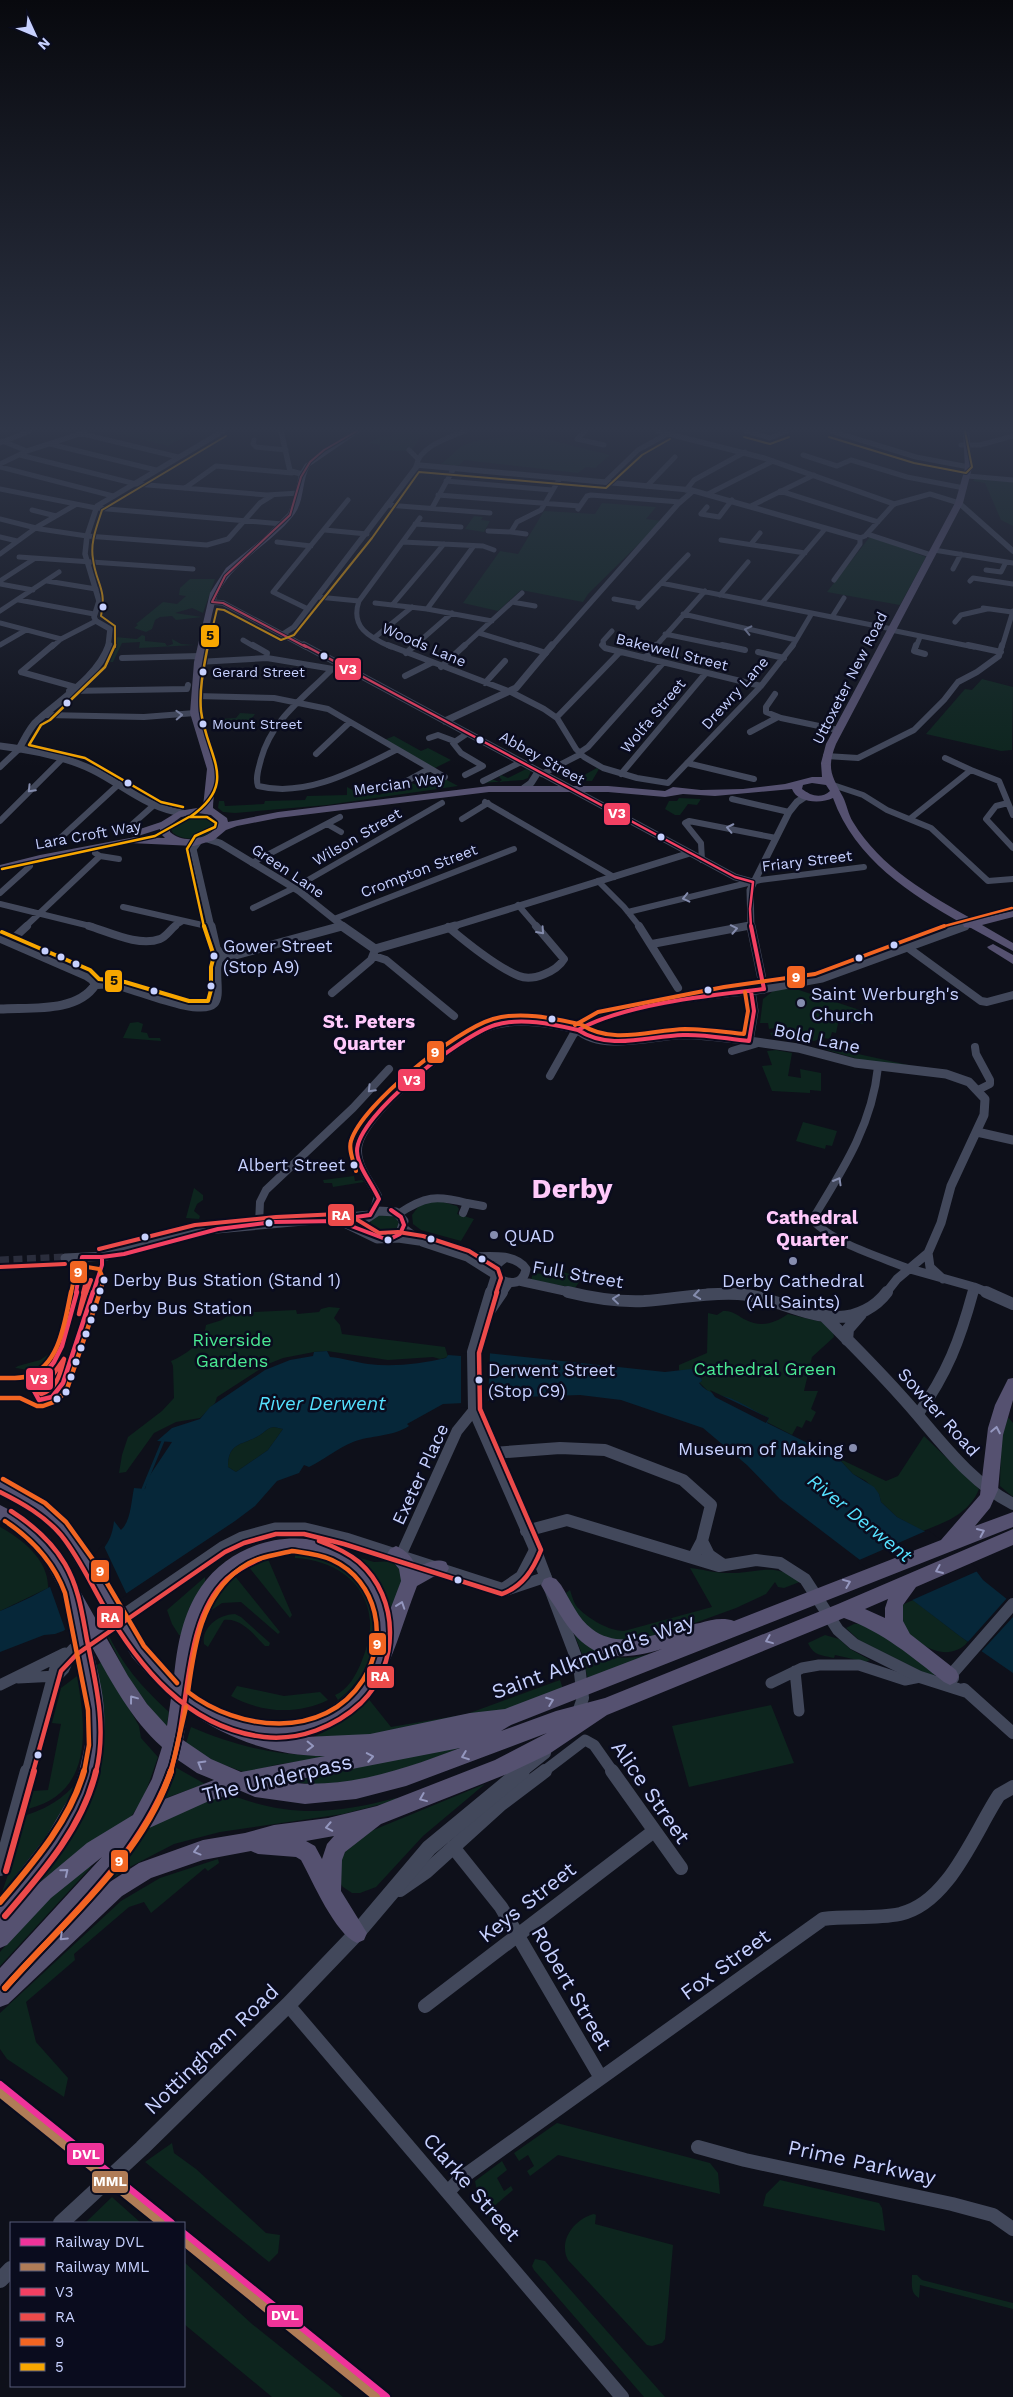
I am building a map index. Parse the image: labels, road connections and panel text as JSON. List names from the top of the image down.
{
  "streets": {
    "main road": [
      "Uttoxeter New Road",
      "Mercian Way",
      "Lara Croft Way",
      "Saint Alkmund's Way",
      "The Underpass"
    ],
    "street": [
      "Woods Lane",
      "Bakewell Street",
      "Drewry Lane",
      "Wolfa Street",
      "Abbey Street",
      "Wilson Street",
      "Friary Street",
      "Green Lane",
      "Crompton Street",
      "Bold Lane",
      "Full Street",
      "Sowter Road",
      "Exeter Place",
      "Alice Street",
      "Keys Street",
      "Fox Street",
      "Robert Street",
      "Nottingham Road",
      "Prime Parkway",
      "Clarke Street"
    ]
  },
  "crossings": [
    ["Bakewell Street", "Drewry Lane"],
    ["Bakewell Street", "Wolfa Street"],
    ["Uttoxeter New Road", "Mercian Way"],
    ["Abbey Street", "Mercian Way"],
    ["Abbey Street", "Friary Street"],
    ["Lara Croft Way", "Green Lane"],
    ["Wilson Street", "Green Lane"],
    ["Green Lane", "Crompton Street"],
    ["Full Street", "Sowter Road"],
    ["Exeter Place", "Nottingham Road"],
    ["Saint Alkmund's Way", "The Underpass"],
    ["Alice Street", "Keys Street"],
    ["Alice Street", "Nottingham Road"],
    ["Keys Street", "Robert Street"],
    ["Fox Street", "Robert Street"],
    ["Fox Street", "Clarke Street"],
    ["Robert Street", "Nottingham Road"],
    ["Nottingham Road", "Clarke Street"]
  ],
  "one_way": ["Full Street"],
  "districts": ["St. Peters Quarter", "Derby", "Cathedral Quarter"],
  "water": ["River Derwent"],
  "parks": ["Riverside Gardens", "Cathedral Green"],
  "places": [
    "Gerard Street",
    "Mount Street",
    "Gower Street (Stop A9)",
    "Saint Werburgh's Church",
    "Albert Street",
    "QUAD",
    "Derby Cathedral (All Saints)",
    "Derby Bus Station (Stand 1)",
    "Derby Bus Station",
    "Derwent Street (Stop C9)",
    "Museum of Making"
  ],
  "lines": [
    "transit line V3",
    "transit line 5",
    "transit line 9",
    "transit line RA",
    "rail line DVL",
    "rail line MML"
  ],
  "legend": [
    "Railway DVL",
    "Railway MML",
    "V3",
    "RA",
    "9",
    "5"
  ],
  "north": "bottom right"
}
